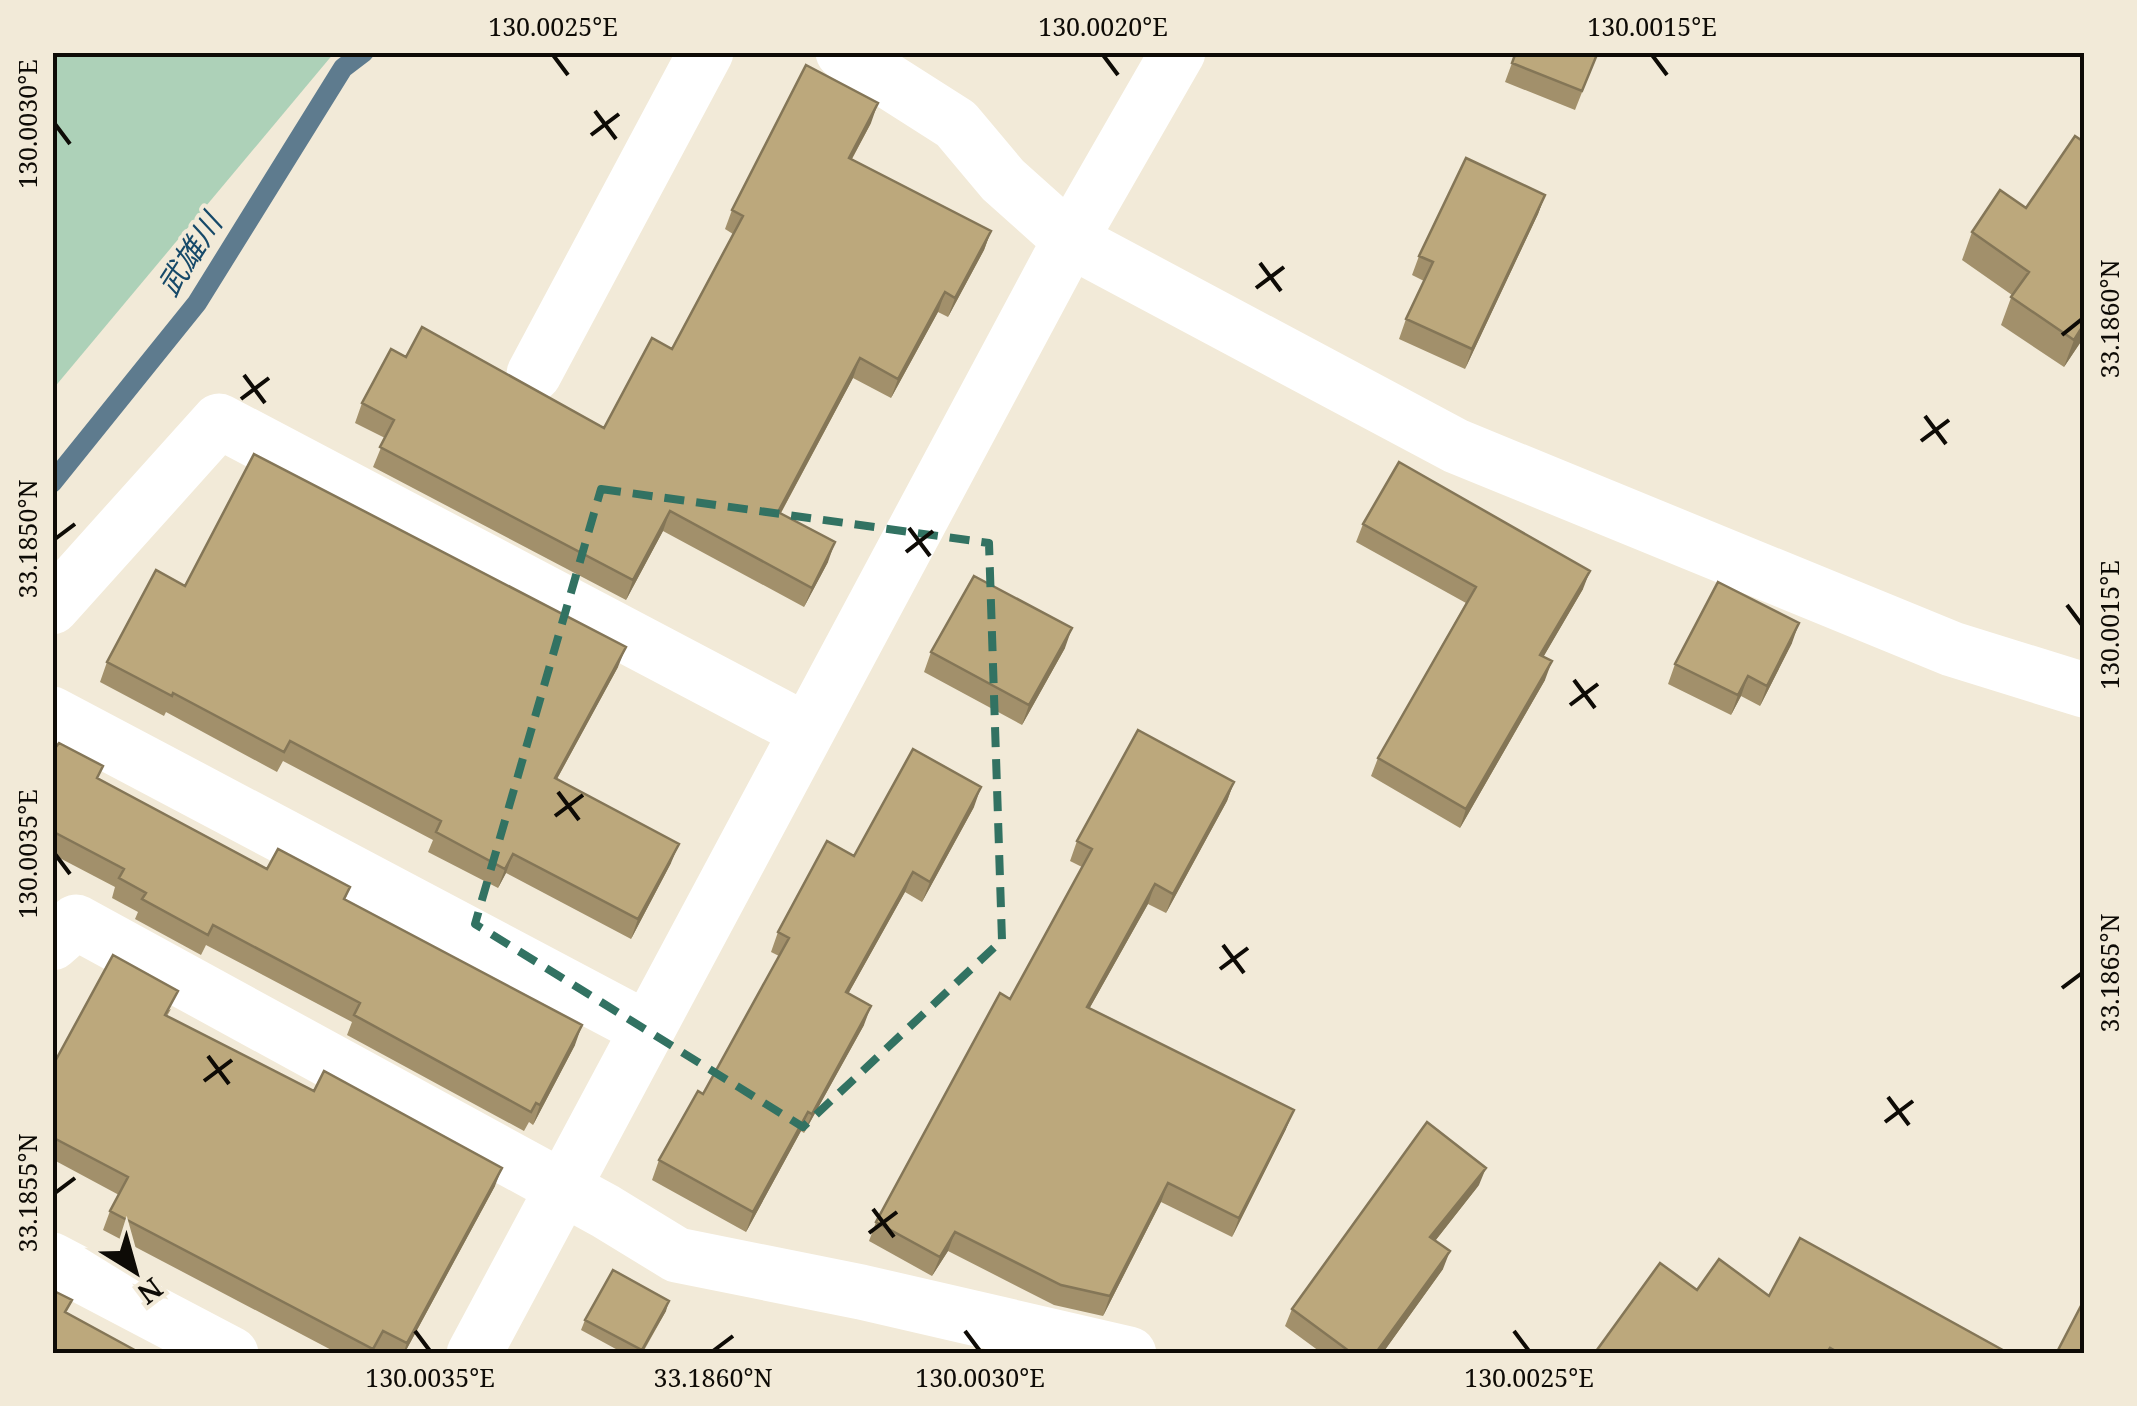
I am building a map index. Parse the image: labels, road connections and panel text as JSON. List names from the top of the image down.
{
  "water": ["武雄川"],
  "north": "bottom right",
  "coordinates": [
    "130.0025°E",
    "130.0020°E",
    "130.0015°E",
    "130.0030°E",
    "33.1860°N",
    "33.1850°N",
    "130.0035°E",
    "33.1865°N",
    "33.1855°N"
  ]
}
